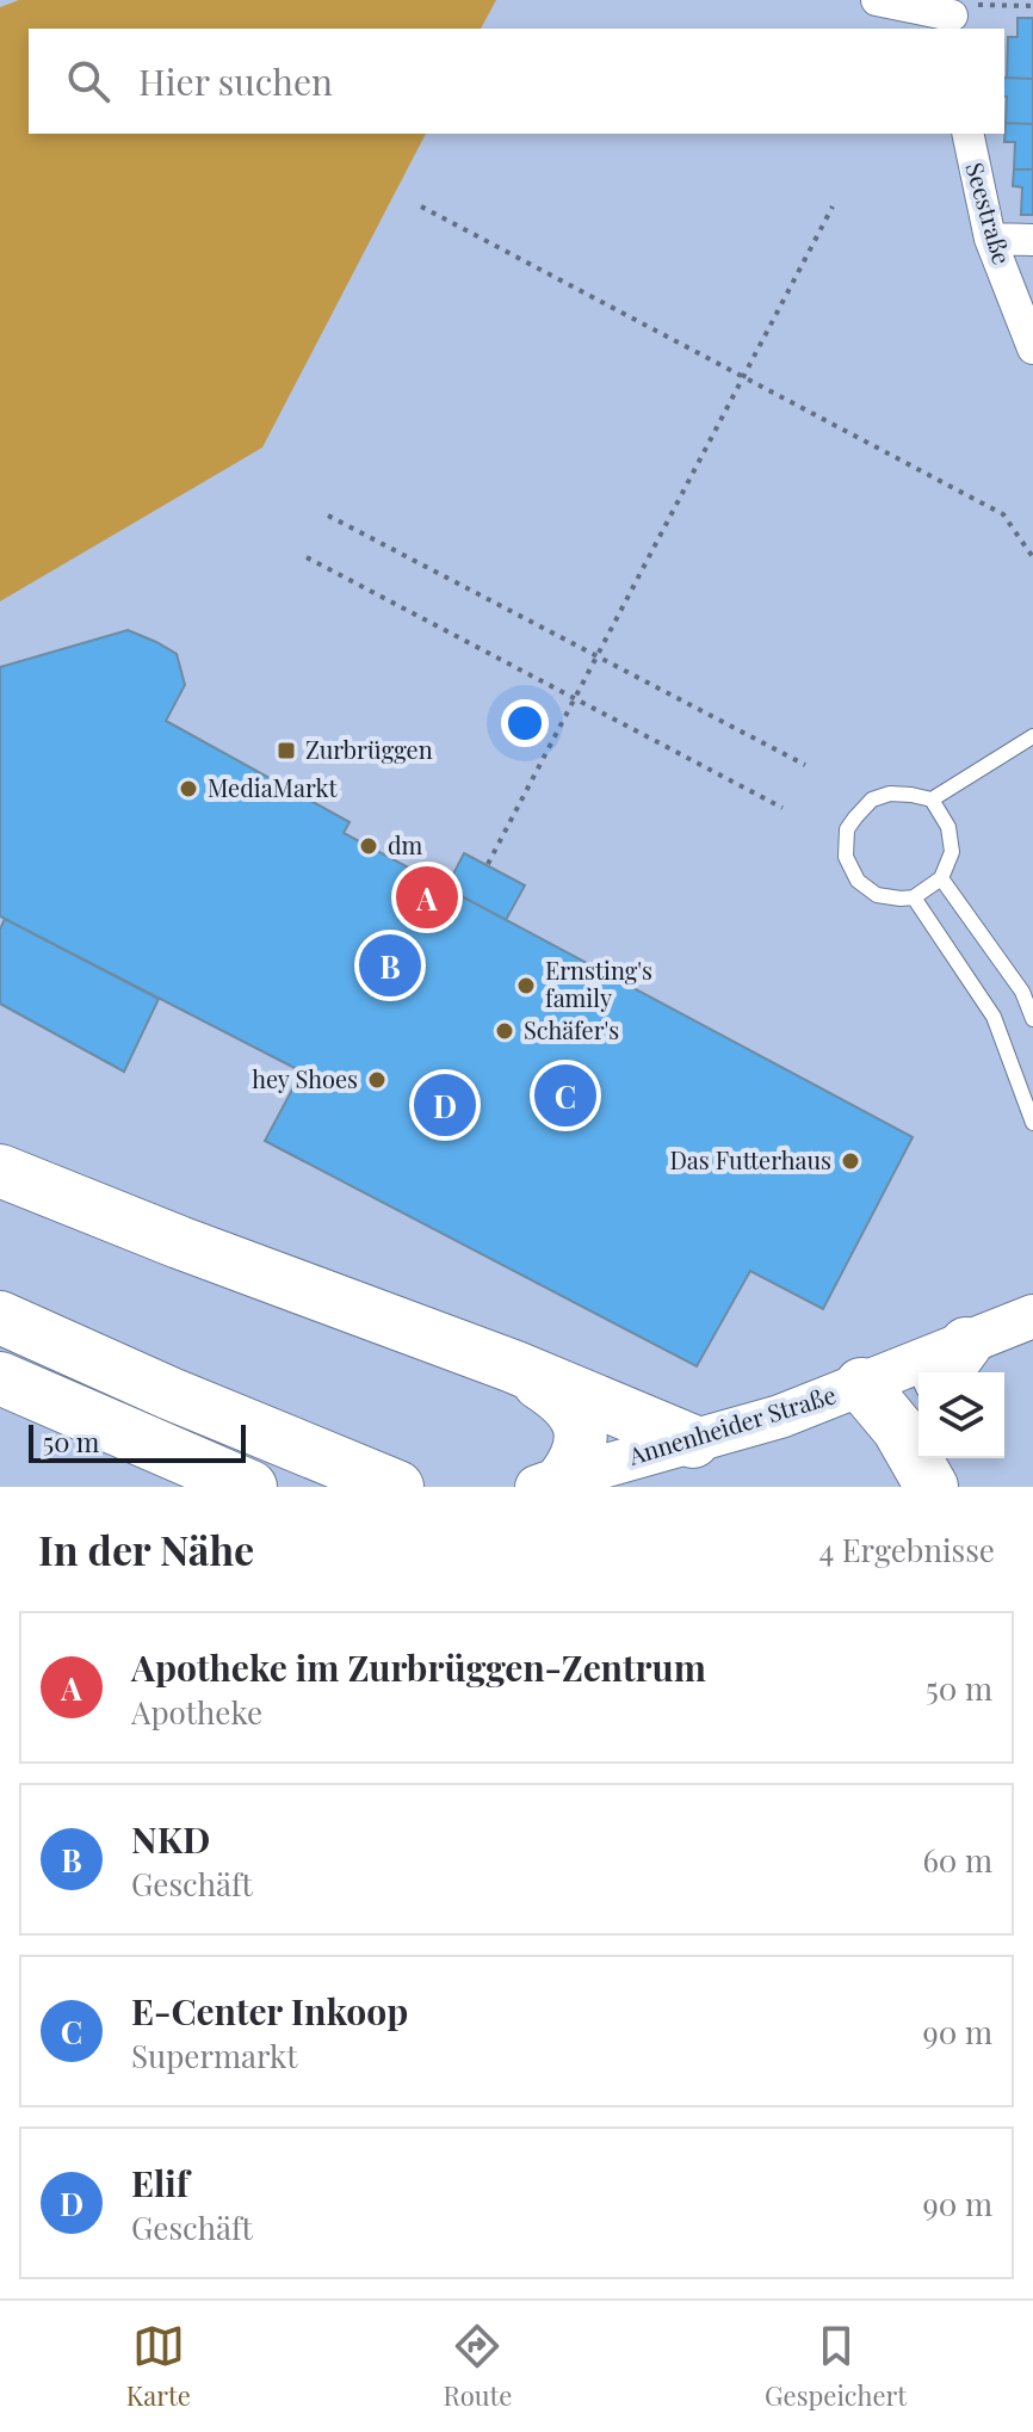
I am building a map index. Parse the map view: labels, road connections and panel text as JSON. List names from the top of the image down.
{
  "streets": {
    "main road": ["Annenheider Straße"],
    "street": ["Seestraße"]
  },
  "places": {
    "transit": ["Zurbrüggen"],
    "other": [
      "MediaMarkt",
      "dm",
      "Ernsting's family",
      "Schäfer's",
      "hey Shoes",
      "Das Futterhaus"
    ]
  },
  "scale_bar": "50 m",
  "page": {
    "search": "Hier suchen",
    "pins": [
      "A",
      "B",
      "C",
      "D"
    ],
    "scale": "50 m",
    "heading": ["In der Nähe", "4 Ergebnisse"],
    "list": [
      {
        "mark": "A",
        "name": "Apotheke im Zurbrüggen-Zentrum",
        "note": "Apotheke",
        "value": "50 m"
      },
      {
        "mark": "B",
        "name": "NKD",
        "note": "Geschäft",
        "value": "60 m"
      },
      {
        "mark": "C",
        "name": "E-Center Inkoop",
        "note": "Supermarkt",
        "value": "90 m"
      },
      {
        "mark": "D",
        "name": "Elif",
        "note": "Geschäft",
        "value": "90 m"
      }
    ],
    "nav": ["Karte", "Route", "Gespeichert"]
  }
}
